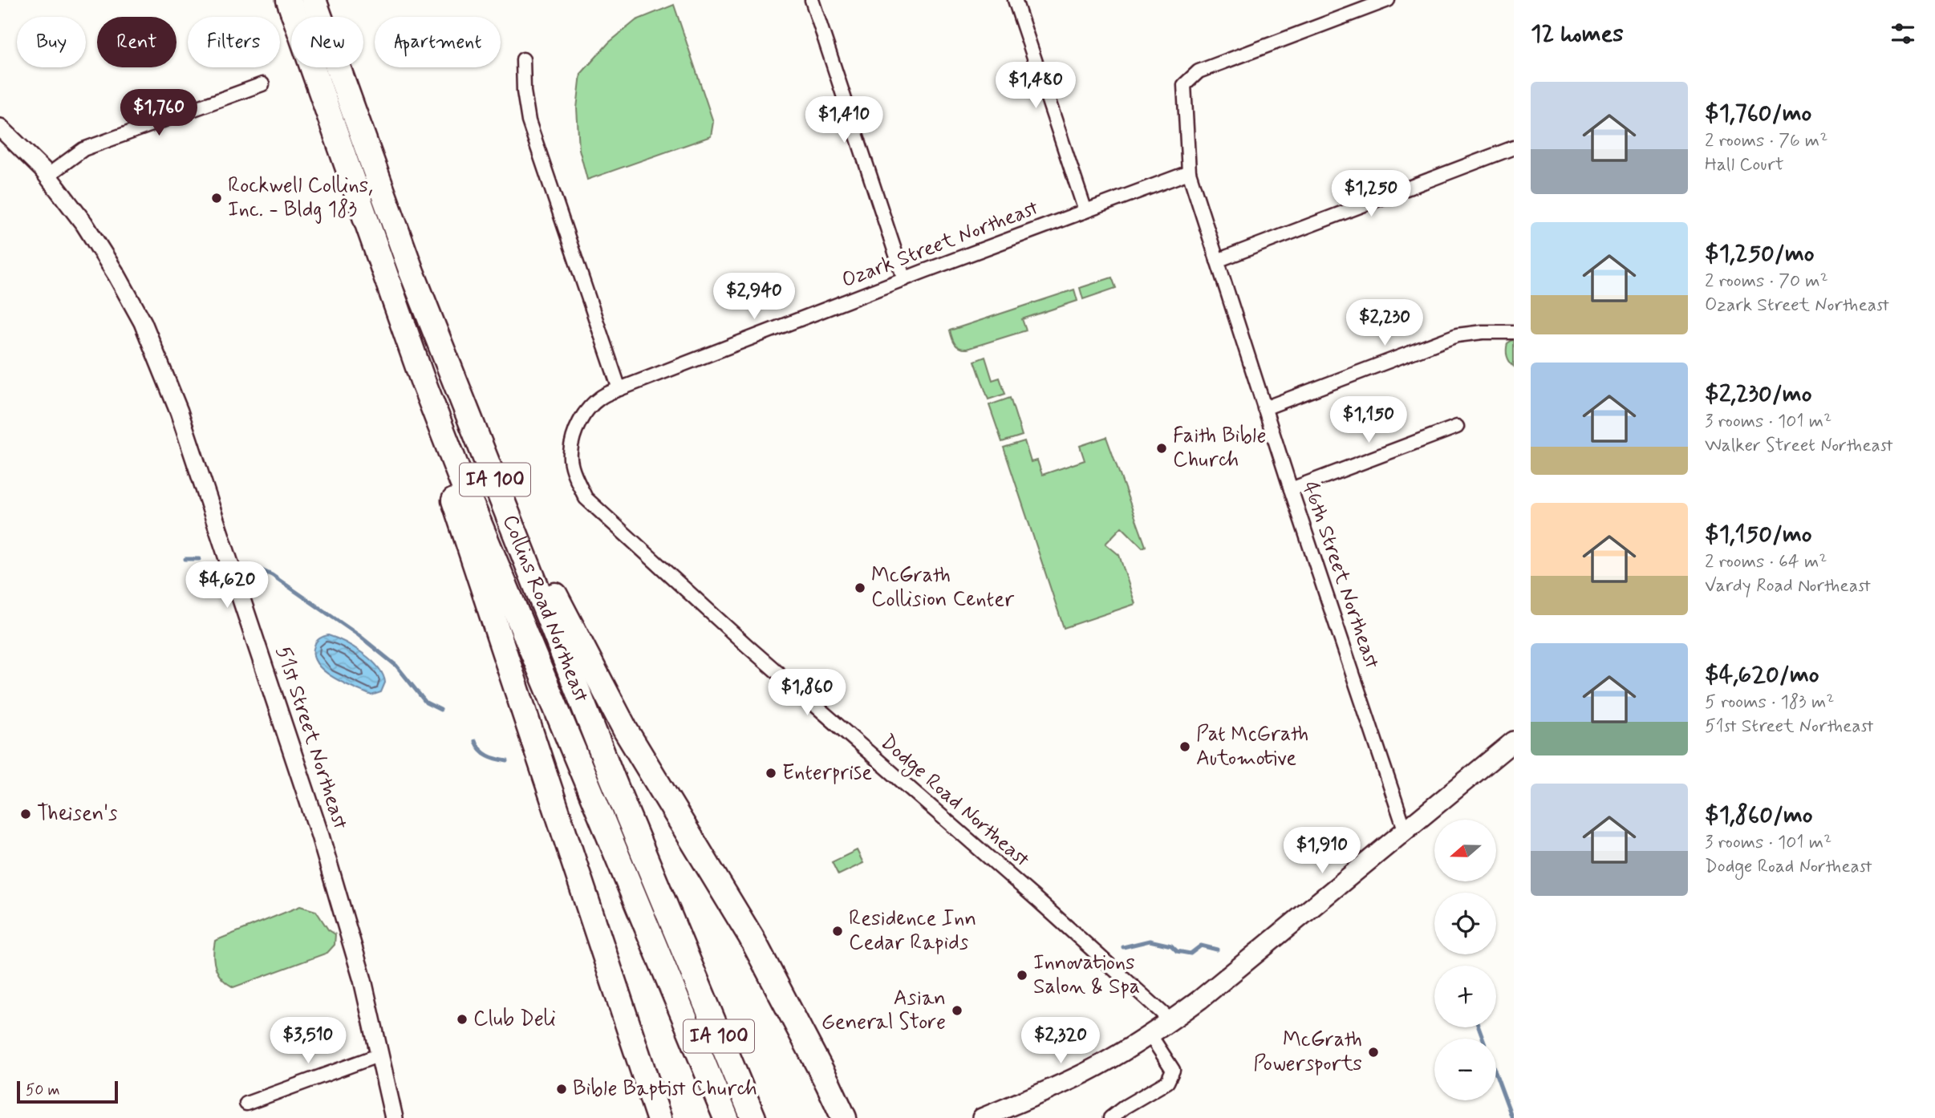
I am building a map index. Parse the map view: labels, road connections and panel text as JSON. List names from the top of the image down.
{
  "streets": {
    "highway": ["IA 100", "Collins Road Northeast"],
    "street": [
      "Ozark Street Northeast",
      "46th Street Northeast",
      "51st Street Northeast",
      "Dodge Road Northeast"
    ]
  },
  "crossings": [
    ["Ozark Street Northeast", "46th Street Northeast"],
    ["Ozark Street Northeast", "Dodge Road Northeast"]
  ],
  "places": [
    "Rockwell Collins, Inc. - Bldg 183",
    "Faith Bible Church",
    "McGrath Collision Center",
    "Pat McGrath Automotive",
    "Enterprise",
    "Theisen's",
    "Residence Inn Cedar Rapids",
    "Innovations Salon & Spa",
    "Asian General Store",
    "Club Deli",
    "McGrath Powersports",
    "Bible Baptist Church"
  ],
  "scale_bar": "50 m",
  "north": "left",
  "page": {
    "heading": "12 homes",
    "chip": [
      "Buy",
      "Rent",
      "Filters",
      "New",
      "Apartment"
    ],
    "price": [
      "$1,480",
      "$1,760",
      "$1,410",
      "$1,250",
      "$2,940",
      "$2,230",
      "$1,150",
      "$4,620",
      "$1,860",
      "$1,910",
      "$3,510",
      "$2,320"
    ],
    "list": [
      {
        "name": "$1,760/mo",
        "note": "2 rooms · 76 m² · Hall Court"
      },
      {
        "name": "$1,250/mo",
        "note": "2 rooms · 70 m² · Ozark Street Northeast"
      },
      {
        "name": "$2,230/mo",
        "note": "3 rooms · 101 m² · Walker Street Northeast"
      },
      {
        "name": "$1,150/mo",
        "note": "2 rooms · 64 m² · Vardy Road Northeast"
      },
      {
        "name": "$4,620/mo",
        "note": "5 rooms · 183 m² · 51st Street Northeast"
      },
      {
        "name": "$1,860/mo",
        "note": "3 rooms · 101 m² · Dodge Road Northeast"
      }
    ],
    "map_buttons": ["+", "−"],
    "scale": "50 m"
  }
}
